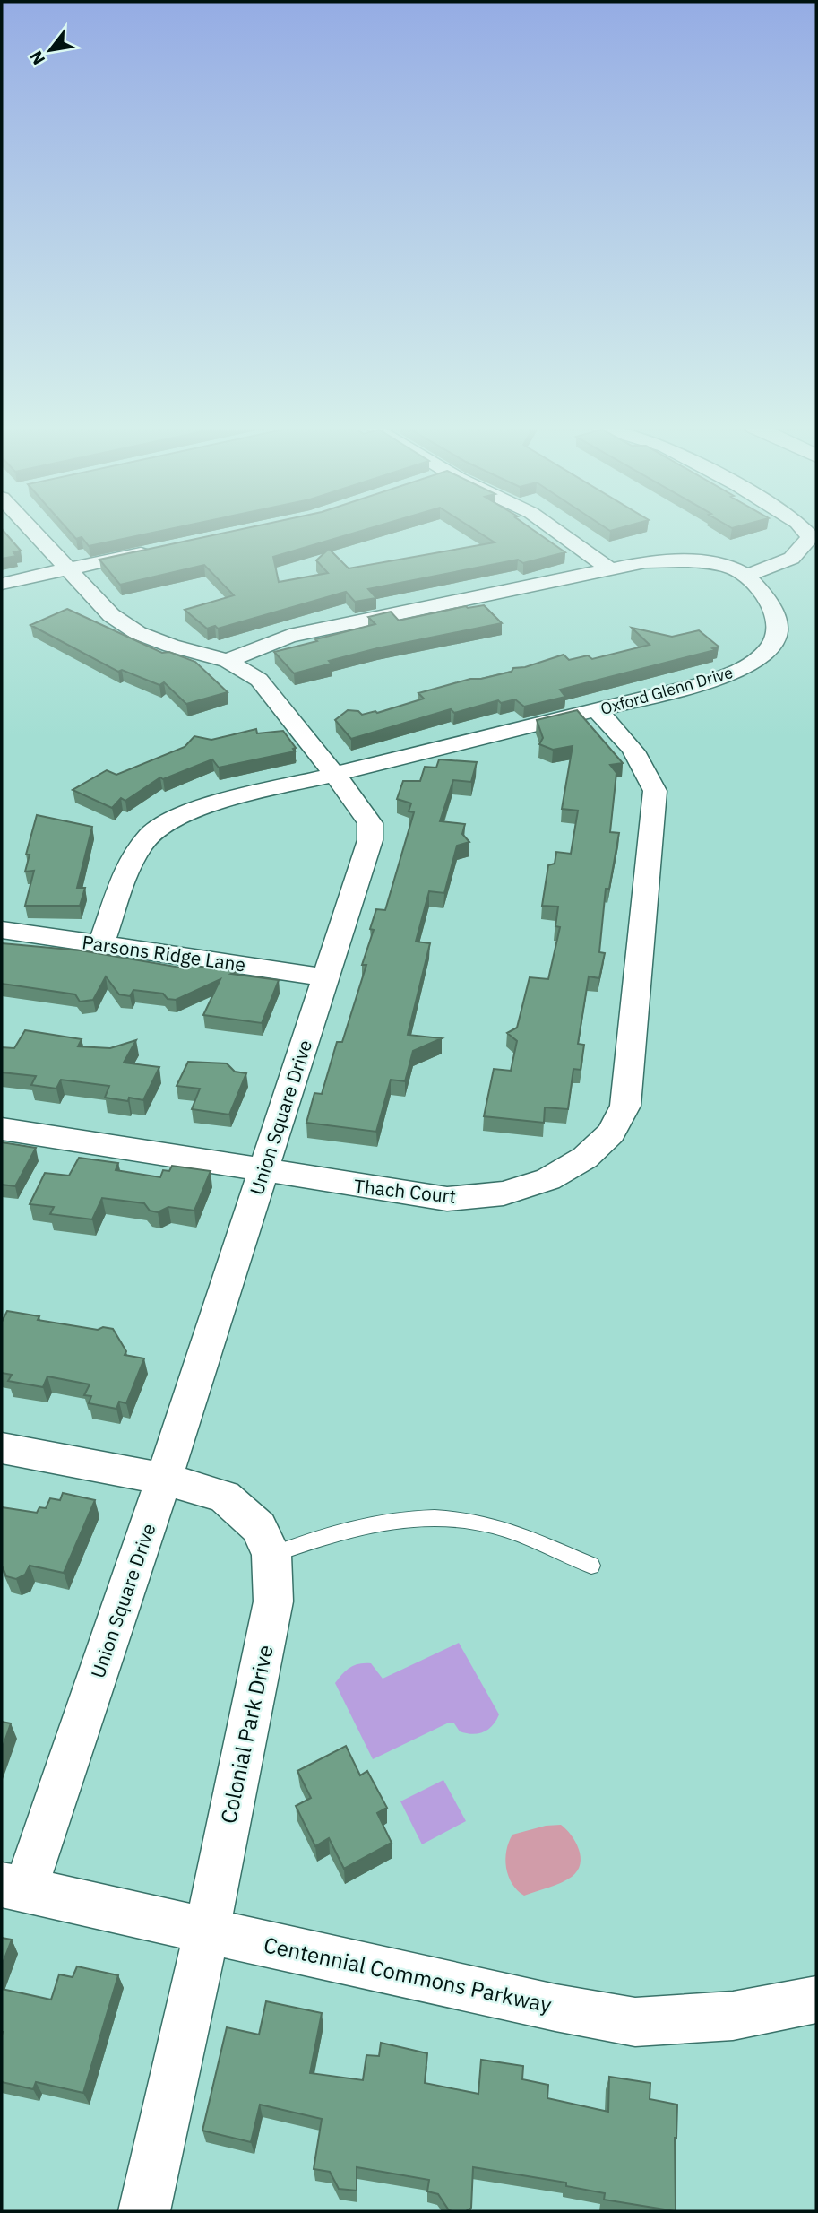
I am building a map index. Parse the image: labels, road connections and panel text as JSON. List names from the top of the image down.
{
  "streets": {
    "street": [
      "Oxford Glenn Drive",
      "Parsons Ridge Lane",
      "Union Square Drive",
      "Thach Court",
      "Colonial Park Drive",
      "Centennial Commons Parkway"
    ]
  },
  "crossings": [
    ["Oxford Glenn Drive", "Parsons Ridge Lane"],
    ["Oxford Glenn Drive", "Union Square Drive"],
    ["Oxford Glenn Drive", "Thach Court"],
    ["Parsons Ridge Lane", "Union Square Drive"],
    ["Union Square Drive", "Thach Court"],
    ["Union Square Drive", "Colonial Park Drive"],
    ["Union Square Drive", "Centennial Commons Parkway"],
    ["Colonial Park Drive", "Centennial Commons Parkway"]
  ],
  "north": "bottom left"
}
